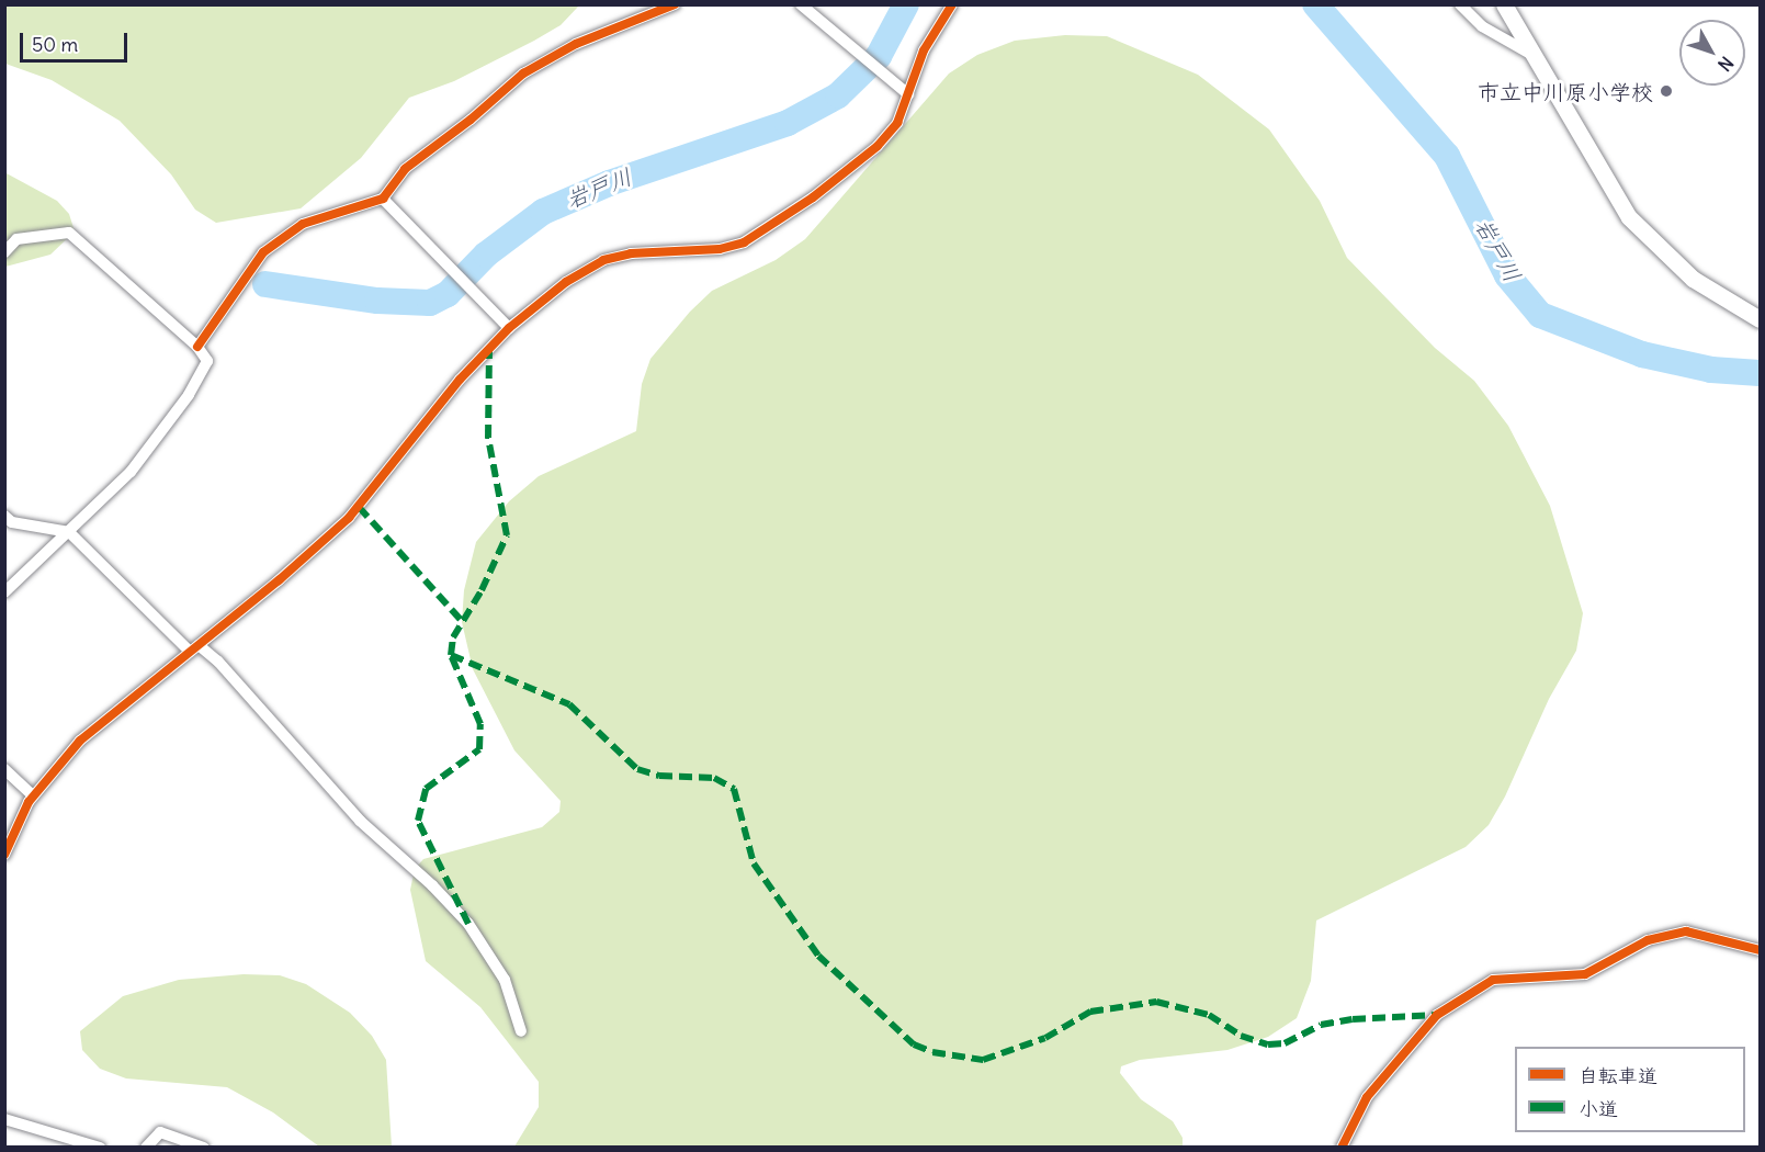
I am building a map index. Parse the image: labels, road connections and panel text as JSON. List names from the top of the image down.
{
  "water": ["岩戸川"],
  "places": ["市立中川原小学校"],
  "legend": ["自転車道", "小道"],
  "scale_bar": "50 m",
  "north": "bottom right"
}
